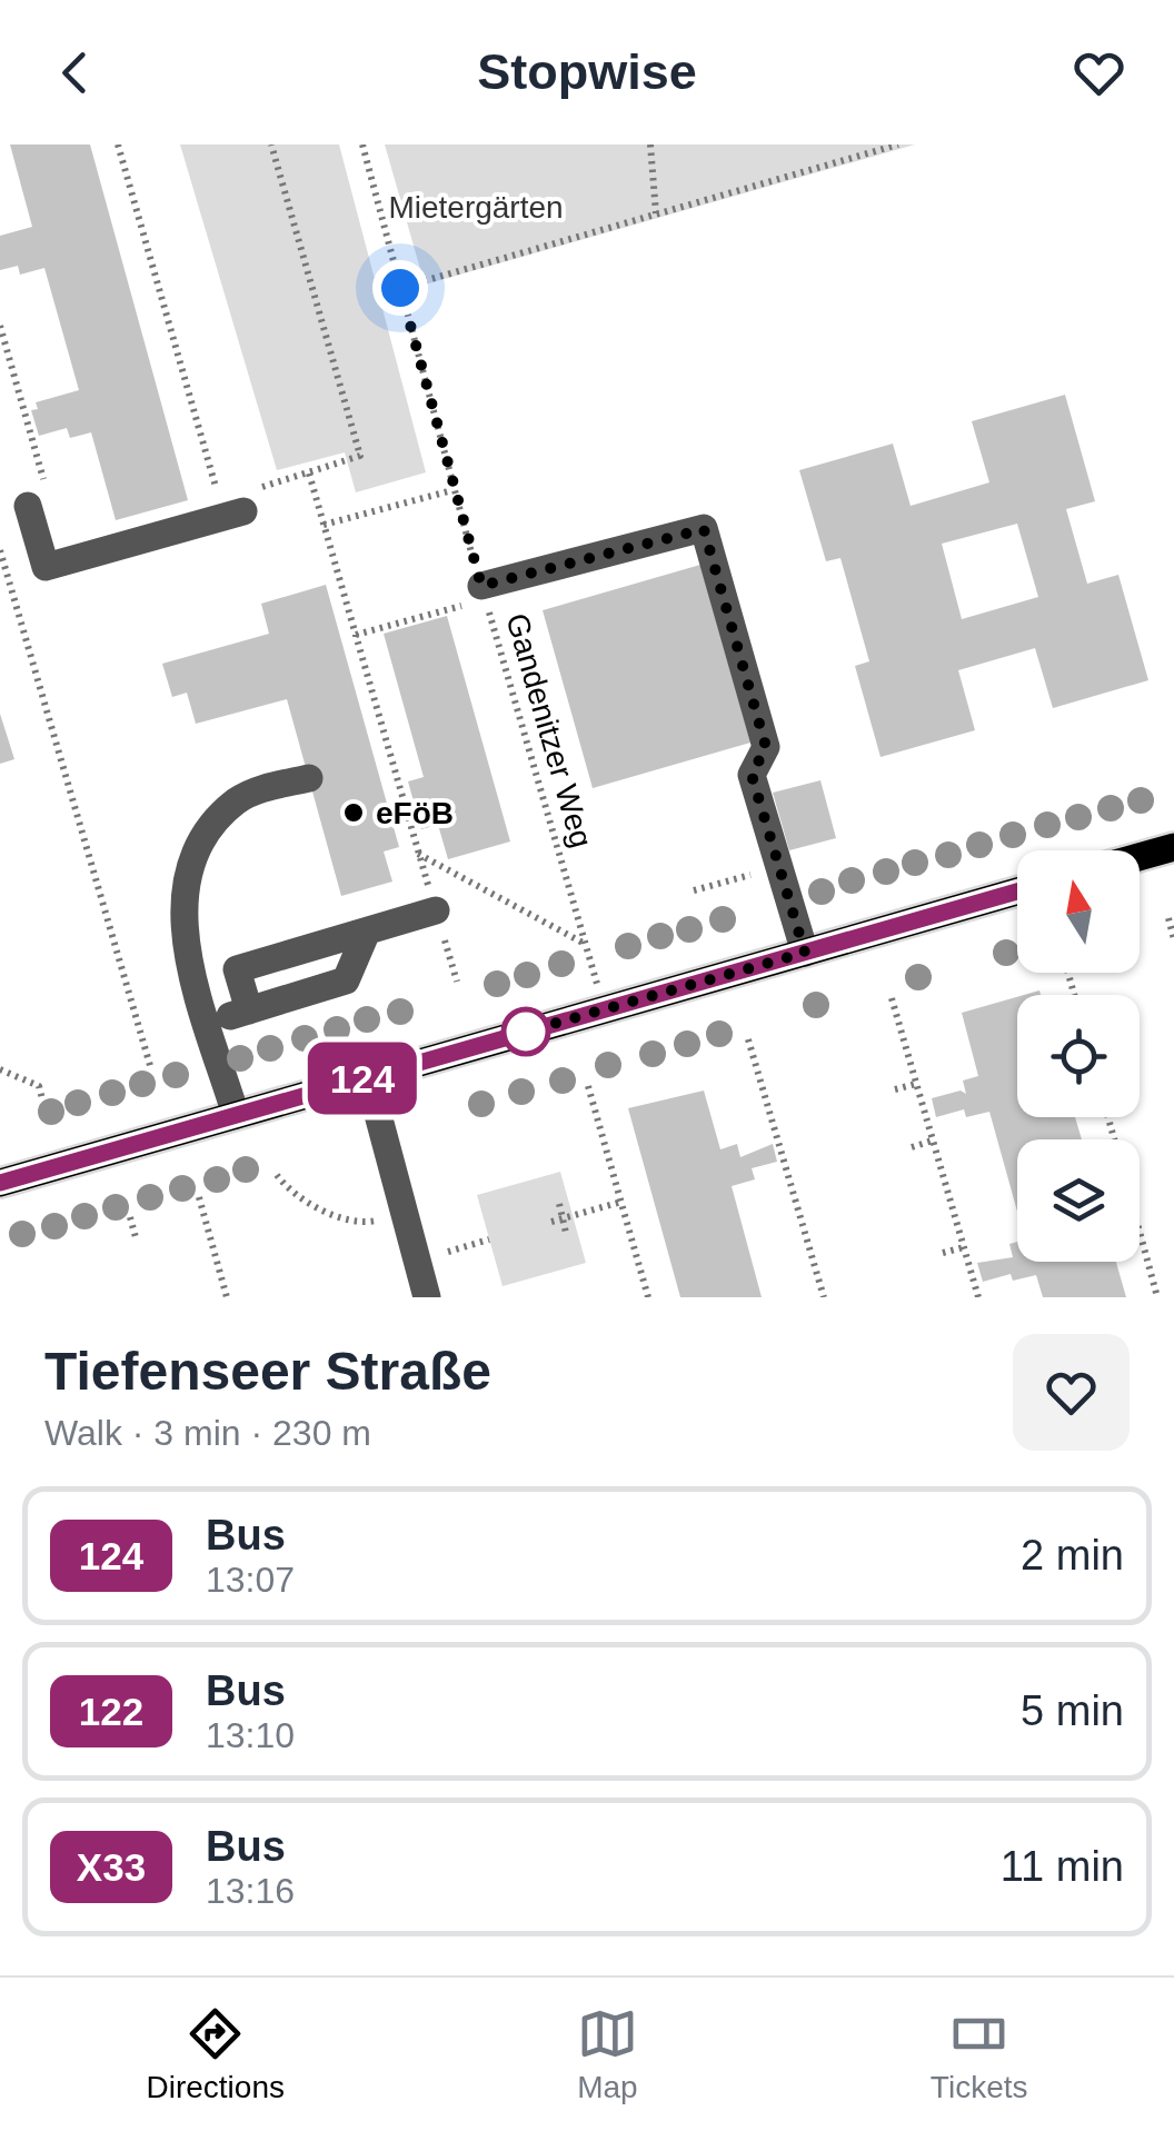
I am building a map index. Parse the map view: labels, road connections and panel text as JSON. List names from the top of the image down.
{
  "streets": {
    "path": ["Gandenitzer Weg"]
  },
  "parks": ["Mietergärten"],
  "places": ["eFöB"],
  "lines": ["bus line 124"],
  "north": "top",
  "page": {
    "header": "Stopwise",
    "on_map": "124",
    "heading": ["Tiefenseer Straße", "Walk · 3 min · 230 m"],
    "list": [
      {
        "mark": "124",
        "name": "Bus",
        "note": "13:07",
        "value": "2 min"
      },
      {
        "mark": "122",
        "name": "Bus",
        "note": "13:10",
        "value": "5 min"
      },
      {
        "mark": "X33",
        "name": "Bus",
        "note": "13:16",
        "value": "11 min"
      }
    ],
    "tabs": ["Directions", "Map", "Tickets"]
  }
}
